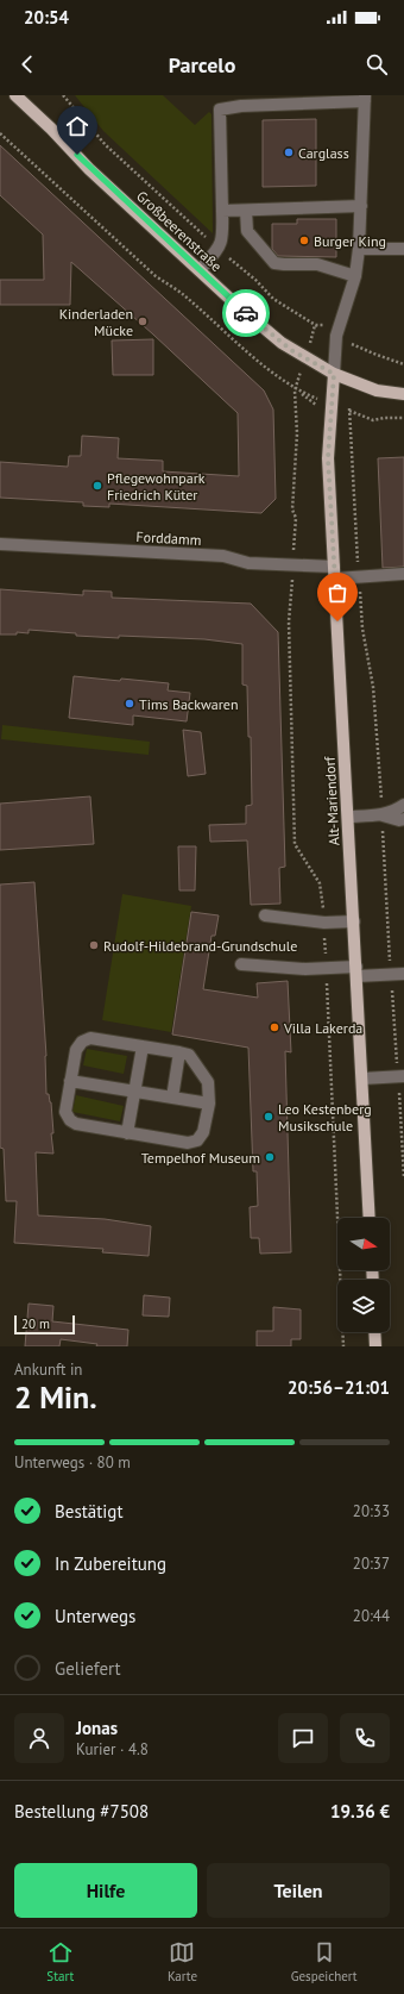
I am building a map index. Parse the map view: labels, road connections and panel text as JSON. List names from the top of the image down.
{
  "streets": {
    "main road": ["Großbeerenstraße", "Alt-Mariendorf"],
    "street": ["Forddamm"]
  },
  "crossings": [
    ["Großbeerenstraße", "Alt-Mariendorf"],
    ["Forddamm", "Alt-Mariendorf"]
  ],
  "places": [
    "Carglass",
    "Burger King",
    "Kinderladen Mücke",
    "Pflegewohnpark Friedrich Küter",
    "Tims Backwaren",
    "Rudolf-Hildebrand-Grundschule",
    "Villa Lakerda",
    "Leo Kestenberg Musikschule",
    "Tempelhof Museum"
  ],
  "scale_bar": "20 m",
  "north": "right",
  "page": {
    "status": "20:54",
    "header": "Parcelo",
    "scale": "20 m",
    "heading": ["2 Min.", "Ankunft in", "20:56–21:01"],
    "panel": [
      "Jonas",
      "Kurier · 4.8",
      "Bestellung #7508",
      "19.36 €"
    ],
    "bar": "Unterwegs · 80 m",
    "list": [
      ["Bestätigt", "20:33"],
      ["In Zubereitung", "20:37"],
      ["Unterwegs", "20:44"],
      "Geliefert"
    ],
    "buttons": ["Hilfe", "Teilen"],
    "tabs": ["Start", "Karte", "Gespeichert"]
  }
}
